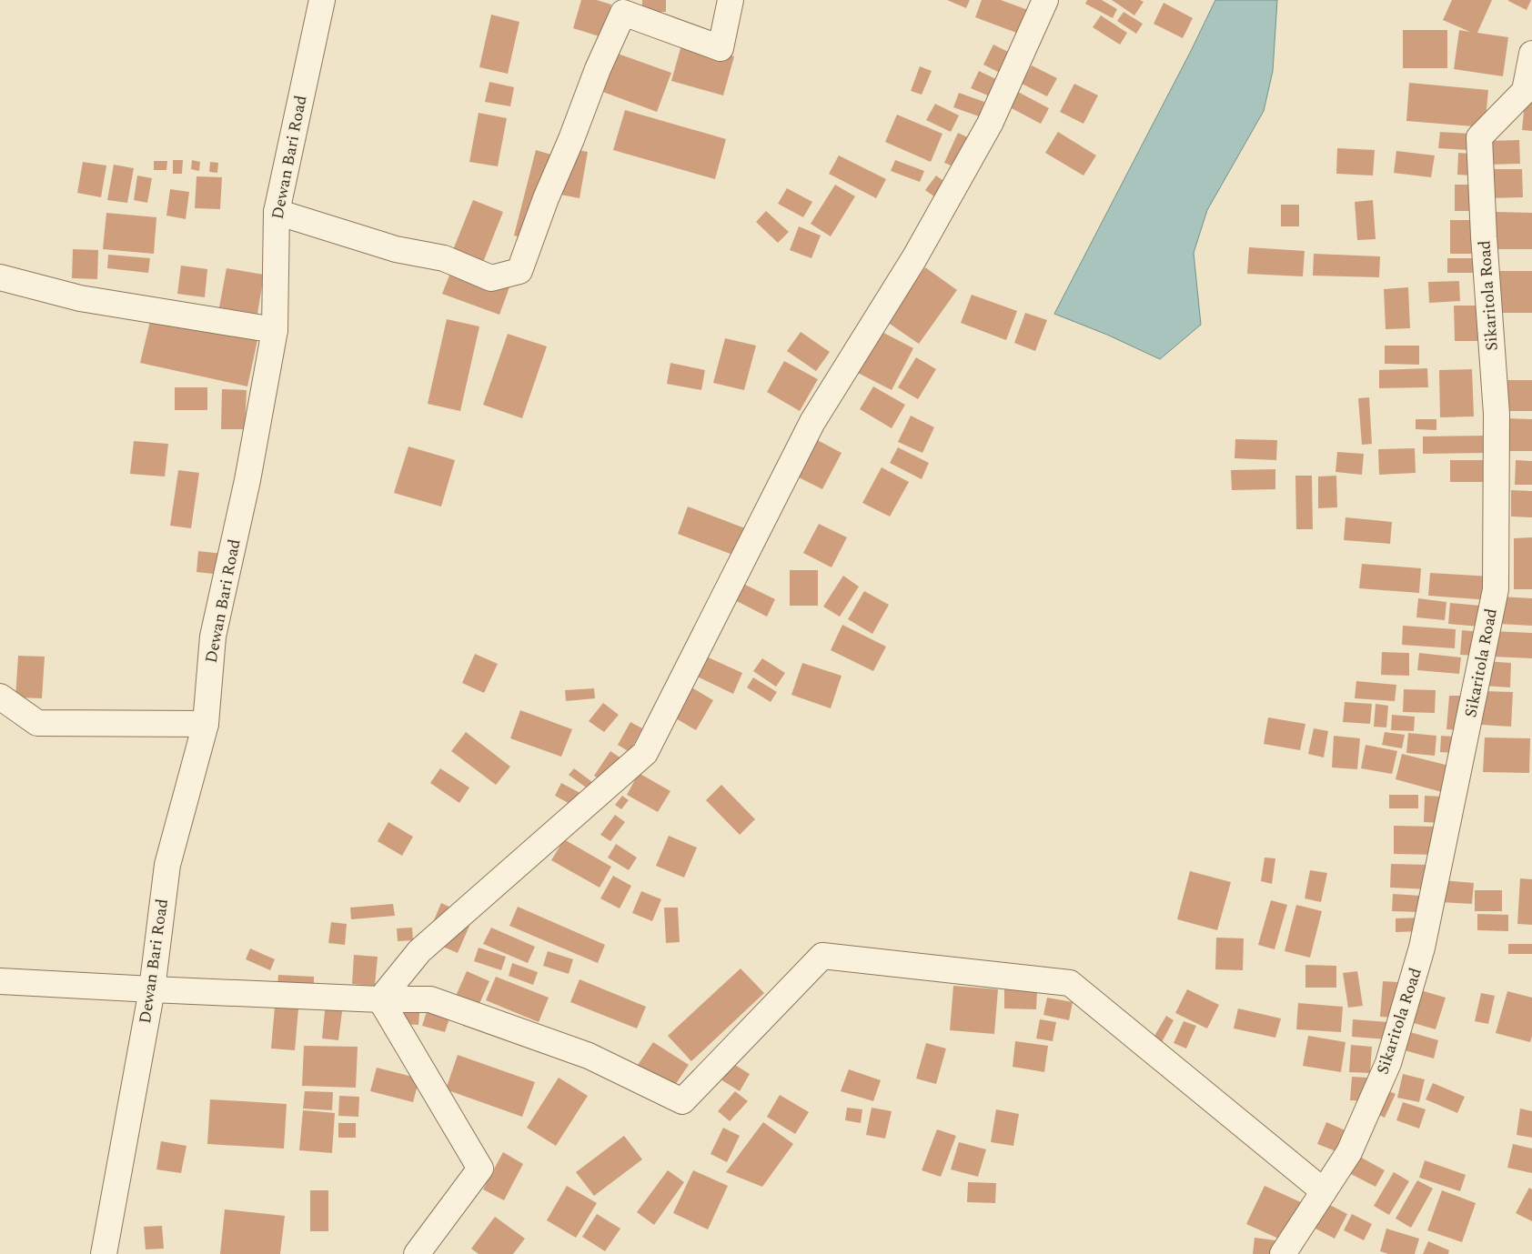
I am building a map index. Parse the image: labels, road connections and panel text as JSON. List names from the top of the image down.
{
  "streets": {
    "street": ["Dewan Bari Road", "Sikaritola Road"]
  }
}
